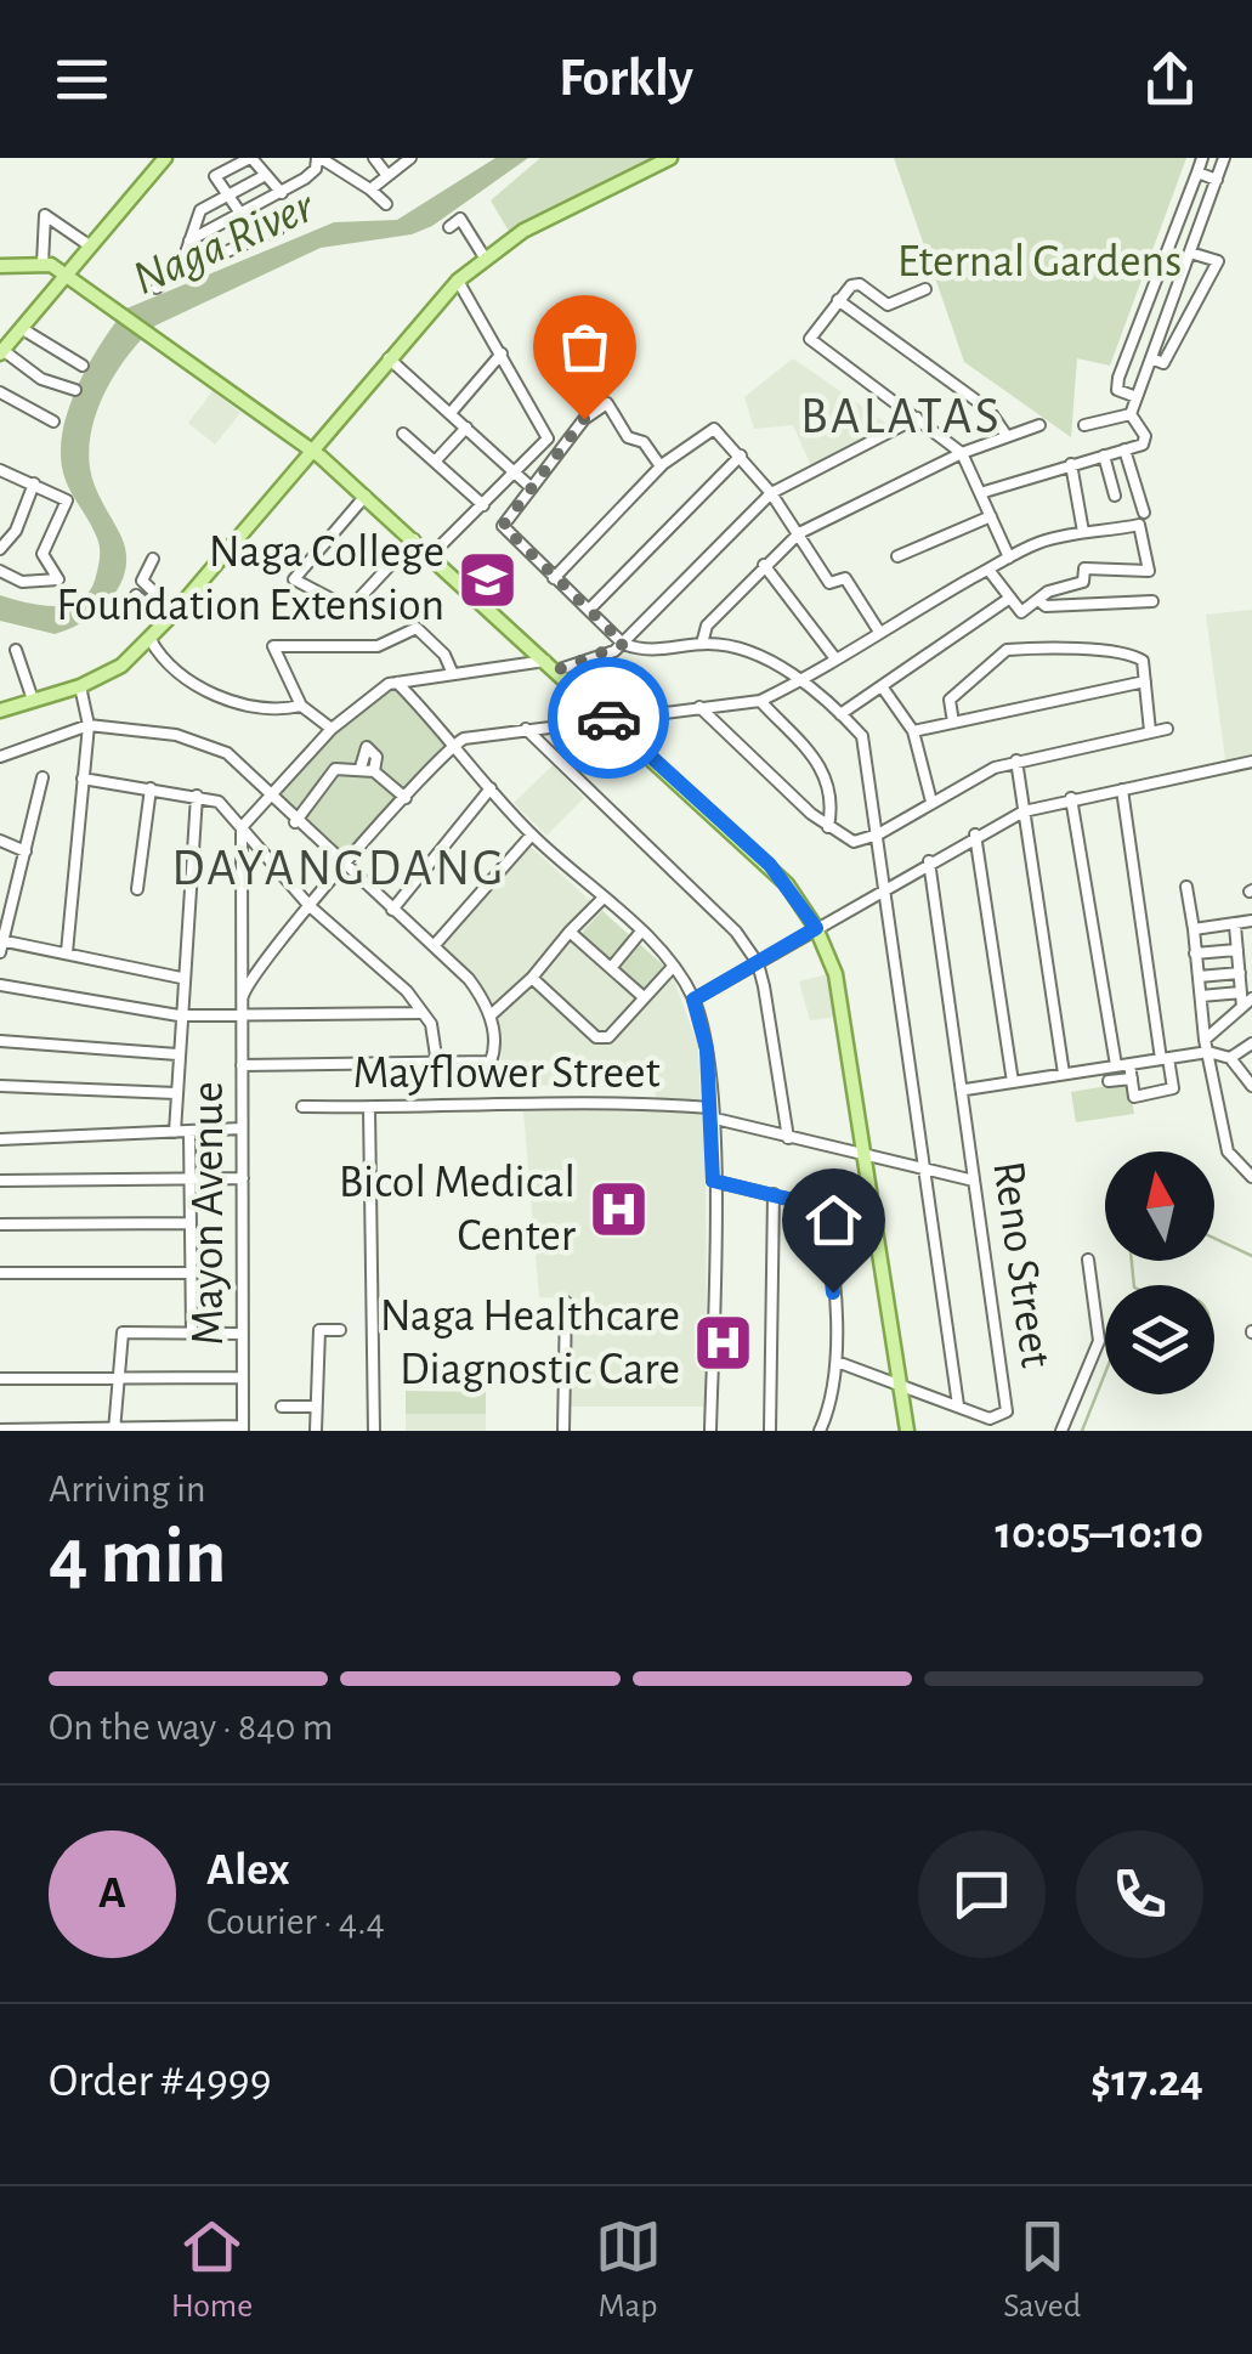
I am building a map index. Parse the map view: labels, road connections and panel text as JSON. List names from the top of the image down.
{
  "streets": {
    "street": ["Mayflower Street", "Mayon Avenue", "Reno Street"]
  },
  "crossings": [
    ["Mayflower Street", "Reno Street"]
  ],
  "districts": ["BALATAS", "DAYANGDANG"],
  "water": ["Naga River"],
  "parks": ["Eternal Gardens"],
  "places": {
    "school or university": ["Naga College Foundation Extension"],
    "hospital": ["Bicol Medical Center", "Naga Healthcare Diagnostic Care"]
  },
  "north": "top",
  "page": {
    "header": "Forkly",
    "heading": ["4 min", "Arriving in", "10:05–10:10"],
    "panel": [
      "Alex",
      "Courier · 4.4",
      "Order #4999",
      "$17.24"
    ],
    "bar": "On the way · 840 m",
    "round": "A",
    "tabs": ["Home", "Map", "Saved"]
  }
}
